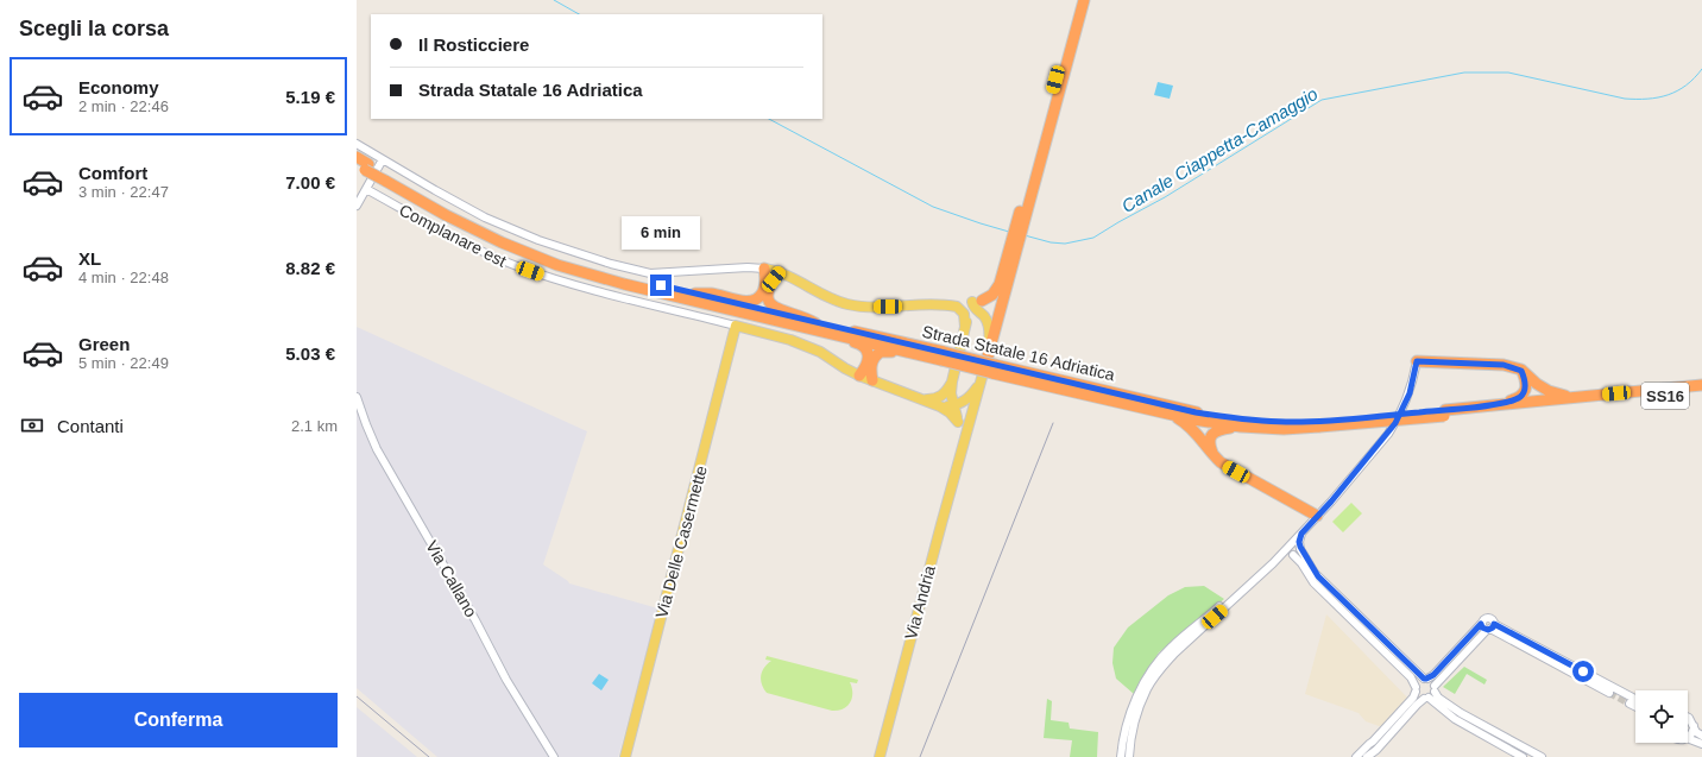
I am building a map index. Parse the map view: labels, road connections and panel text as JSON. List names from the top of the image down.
{
  "streets": {
    "highway": ["Strada Statale 16 Adriatica", "SS16"],
    "main road": ["Via Delle Casermette", "Via Andria"],
    "street": ["Complanare est", "Via Callano"]
  },
  "crossings": [
    ["Complanare est", "Via Delle Casermette"],
    ["Strada Statale 16 Adriatica", "SS16"]
  ],
  "water": ["Canale Ciappetta-Camaggio"],
  "page": {
    "heading": "Scegli la corsa",
    "banner": ["Il Rosticciere", "Strada Statale 16 Adriatica"],
    "list": [
      {
        "name": "Economy",
        "note": "2 min · 22:46",
        "value": "5.19 €"
      },
      {
        "name": "Comfort",
        "note": "3 min · 22:47",
        "value": "7.00 €"
      },
      {
        "name": "XL",
        "note": "4 min · 22:48",
        "value": "8.82 €"
      },
      {
        "name": "Green",
        "note": "5 min · 22:49",
        "value": "5.03 €"
      }
    ],
    "bubble": "6 min",
    "pay": ["Contanti", "2.1 km"],
    "buttons": "Conferma"
  }
}
